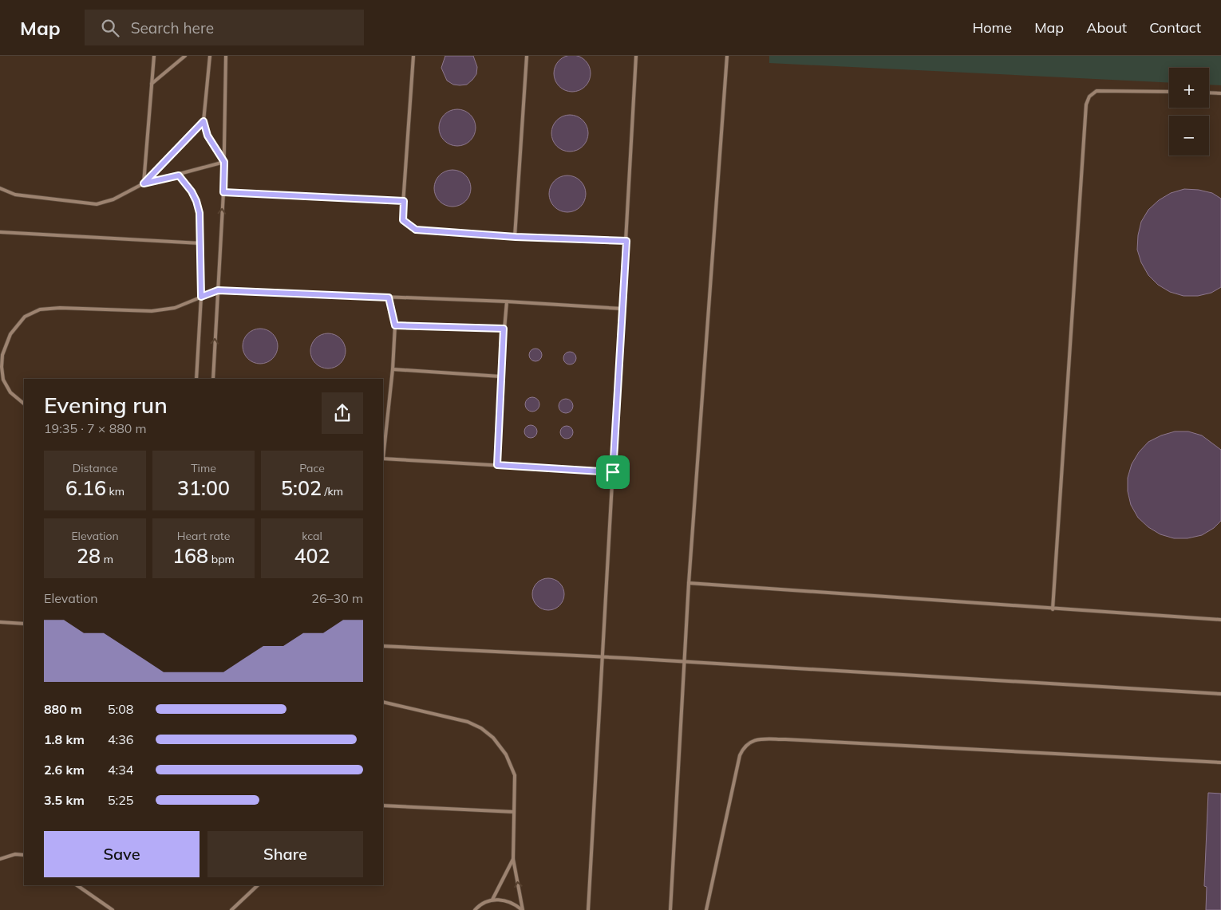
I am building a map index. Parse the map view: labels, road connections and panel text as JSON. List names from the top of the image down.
{
  "page": {
    "header": "Map",
    "search": "Search here",
    "nav": [
      "Home",
      "Map",
      "About",
      "Contact"
    ],
    "map_buttons": ["+", "−"],
    "heading": ["Evening run", "19:35 · 7 × 880 m"],
    "stats": [
      ["Distance", "6.16 km"],
      ["Time", "31:00"],
      ["Pace", "5:02 /km"],
      ["Elevation", "28 m"],
      ["Heart rate", "168 bpm"],
      ["kcal", "402"]
    ],
    "chart": ["Elevation", "26–30 m"],
    "list": [
      {
        "name": "880 m",
        "note": "5:08"
      },
      {
        "name": "1.8 km",
        "note": "4:36"
      },
      {
        "name": "2.6 km",
        "note": "4:34"
      },
      {
        "name": "3.5 km",
        "note": "5:25"
      }
    ],
    "buttons": ["Save", "Share"]
  }
}
